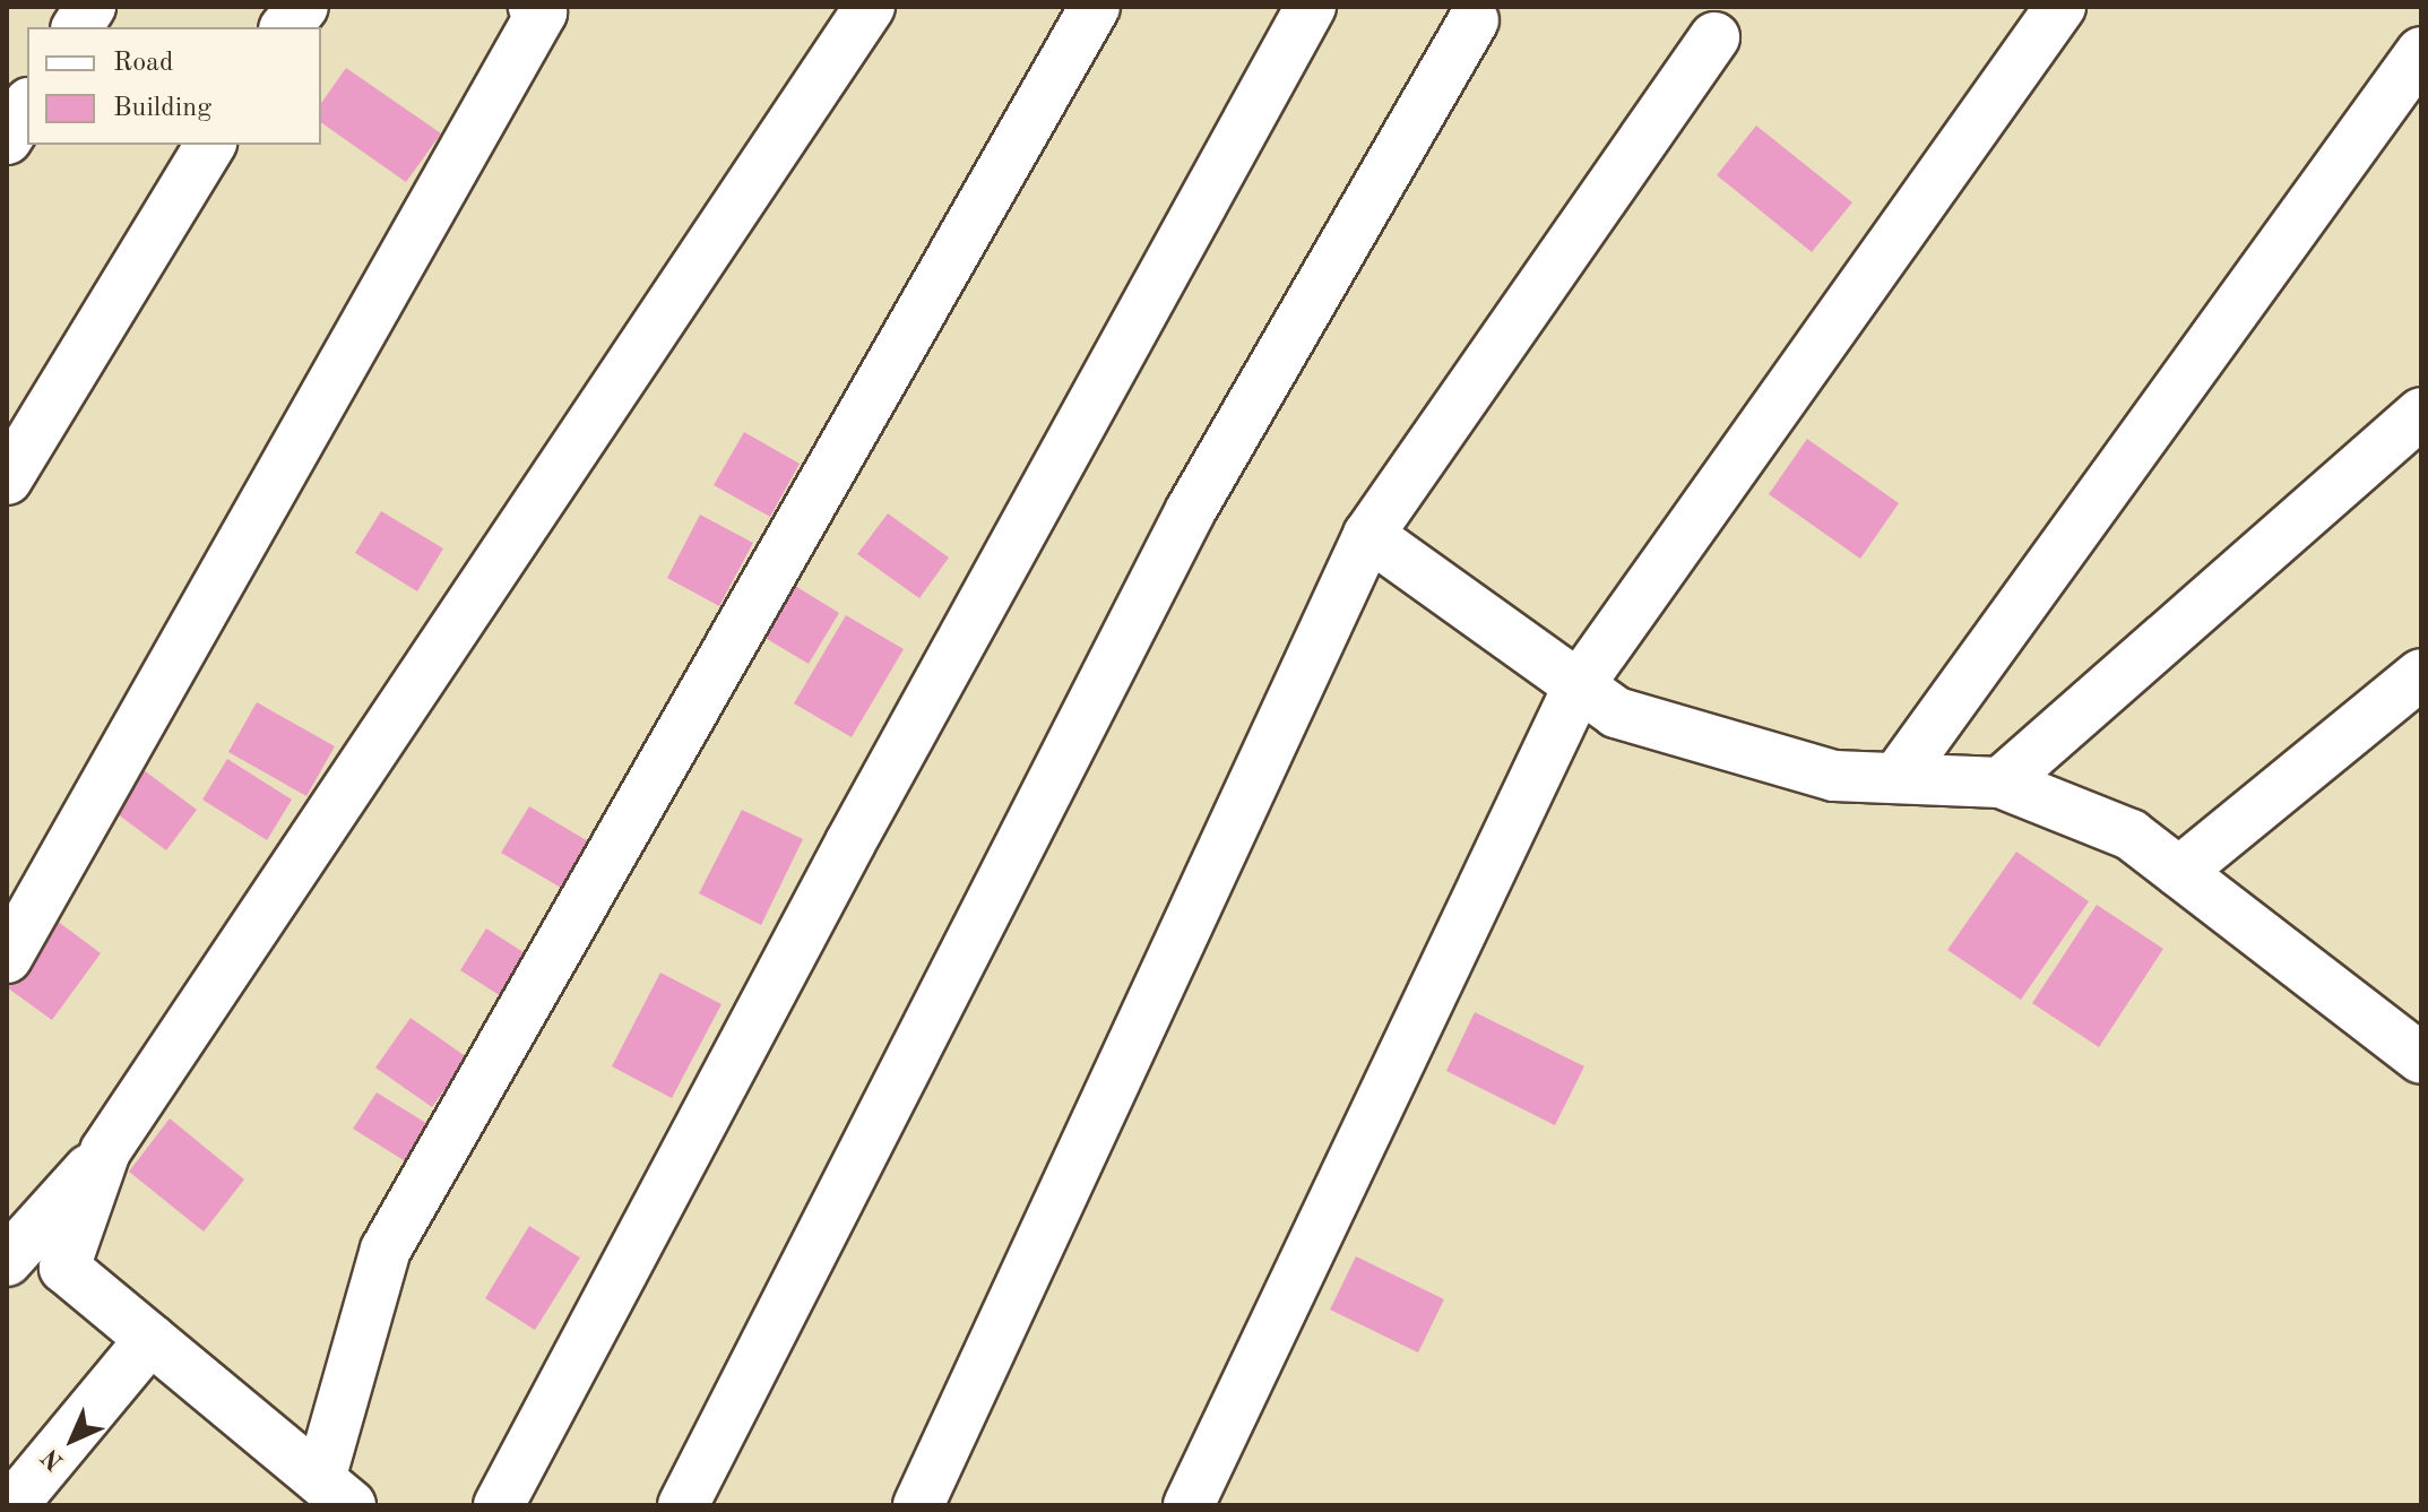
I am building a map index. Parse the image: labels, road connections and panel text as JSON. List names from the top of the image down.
{
  "legend": ["Road", "Building"],
  "north": "bottom left"
}
